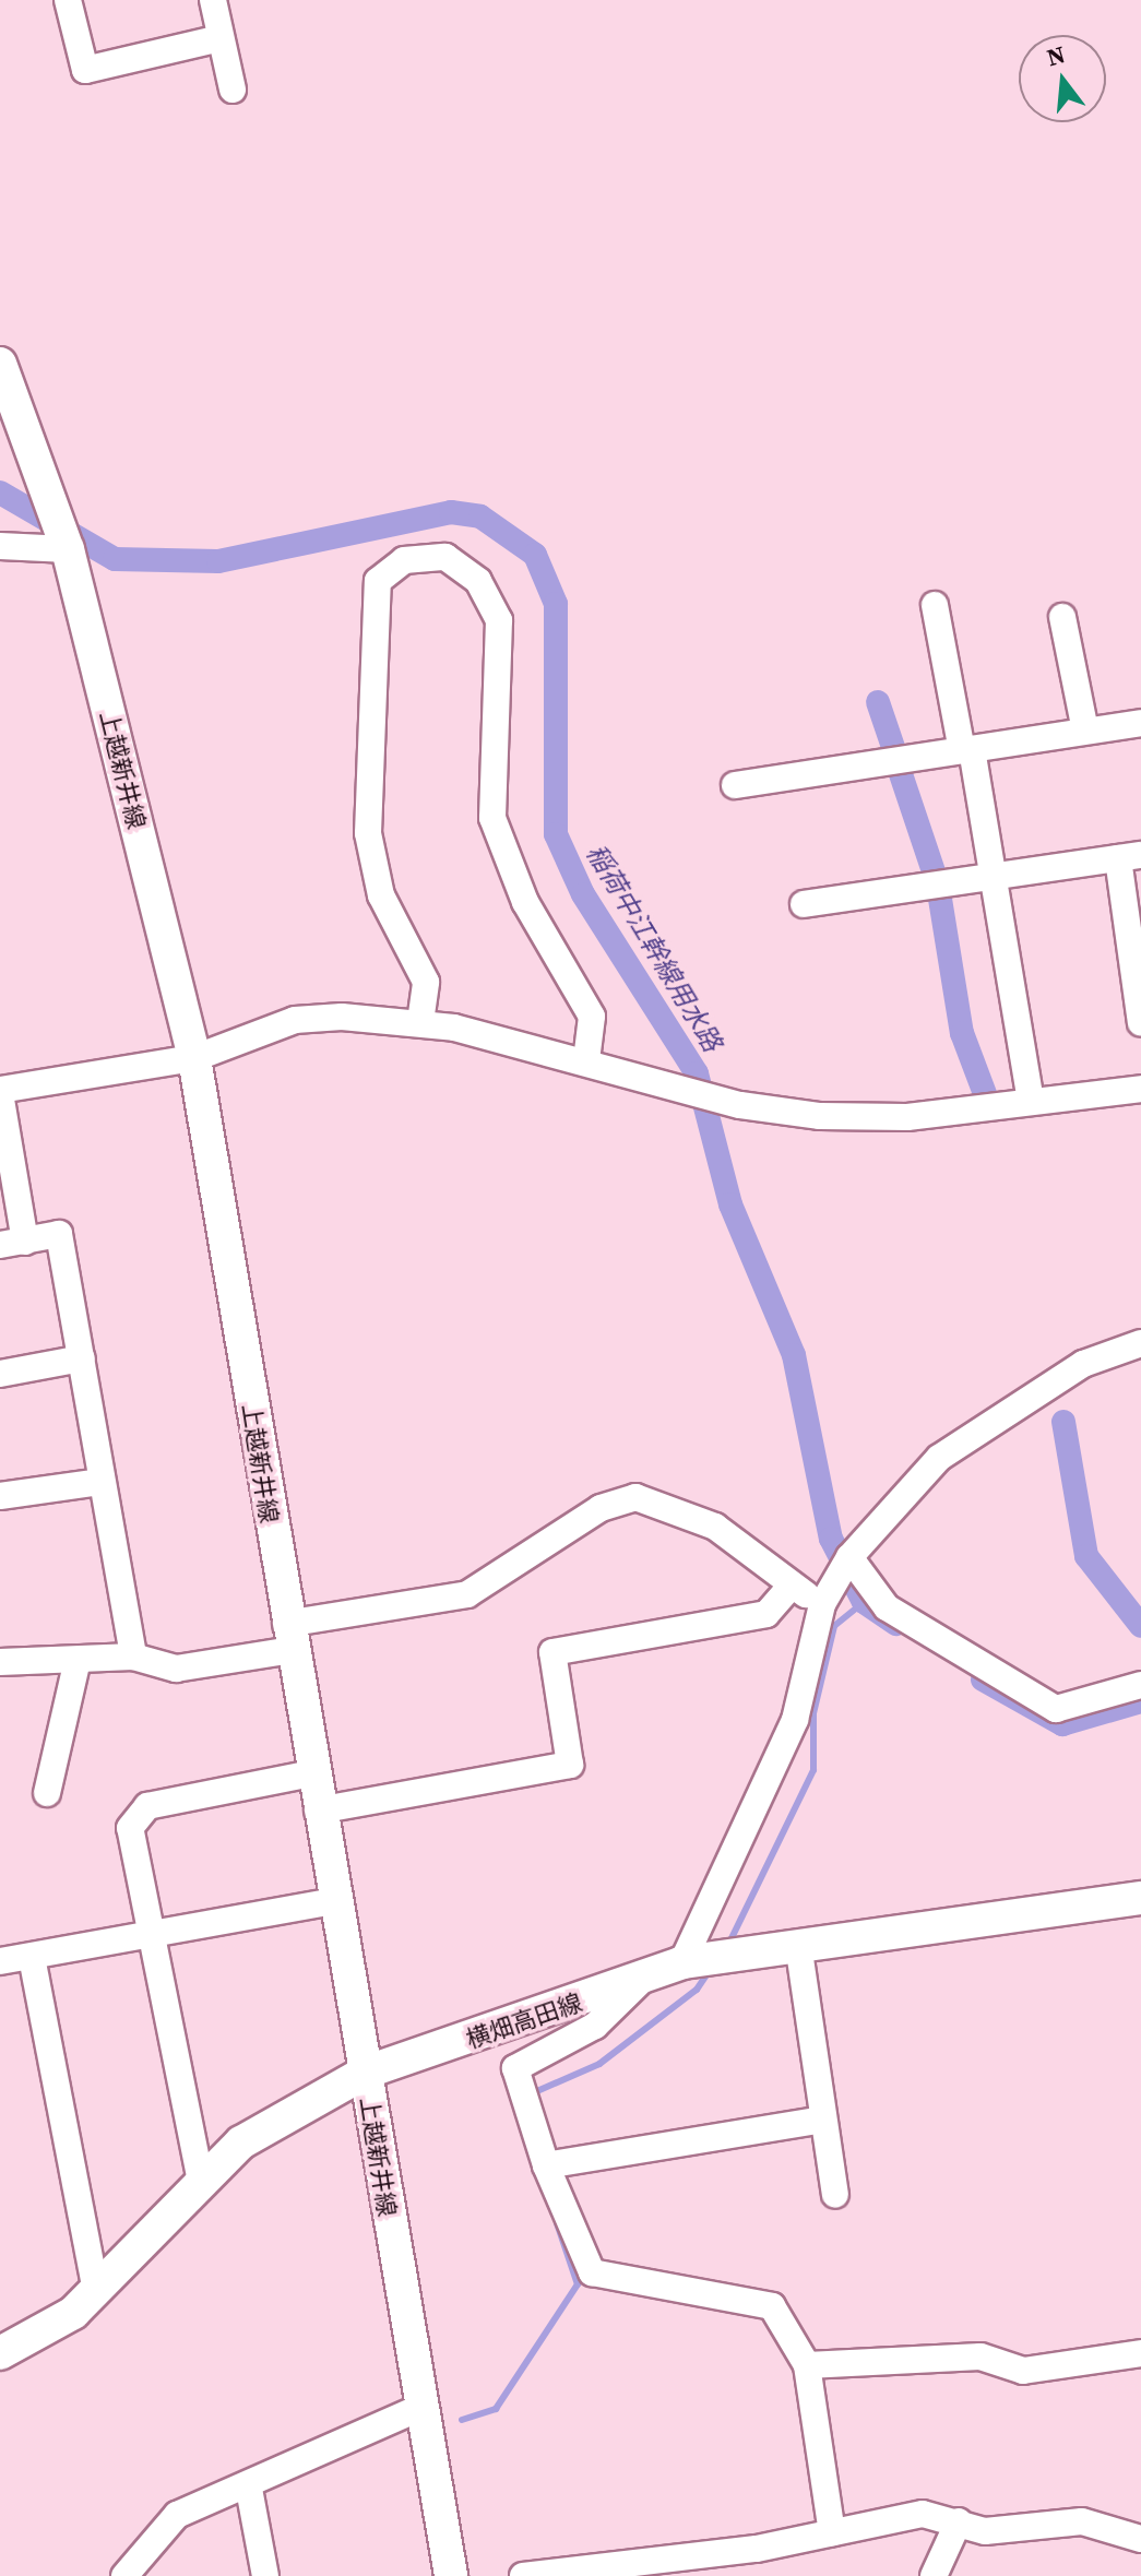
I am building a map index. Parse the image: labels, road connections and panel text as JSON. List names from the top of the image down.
{
  "streets": {
    "main road": ["上越新井線", "横畑高田線"]
  },
  "crossings": [
    ["上越新井線", "横畑高田線"]
  ],
  "water": ["稲荷中江幹線用水路"],
  "north": "top"
}
